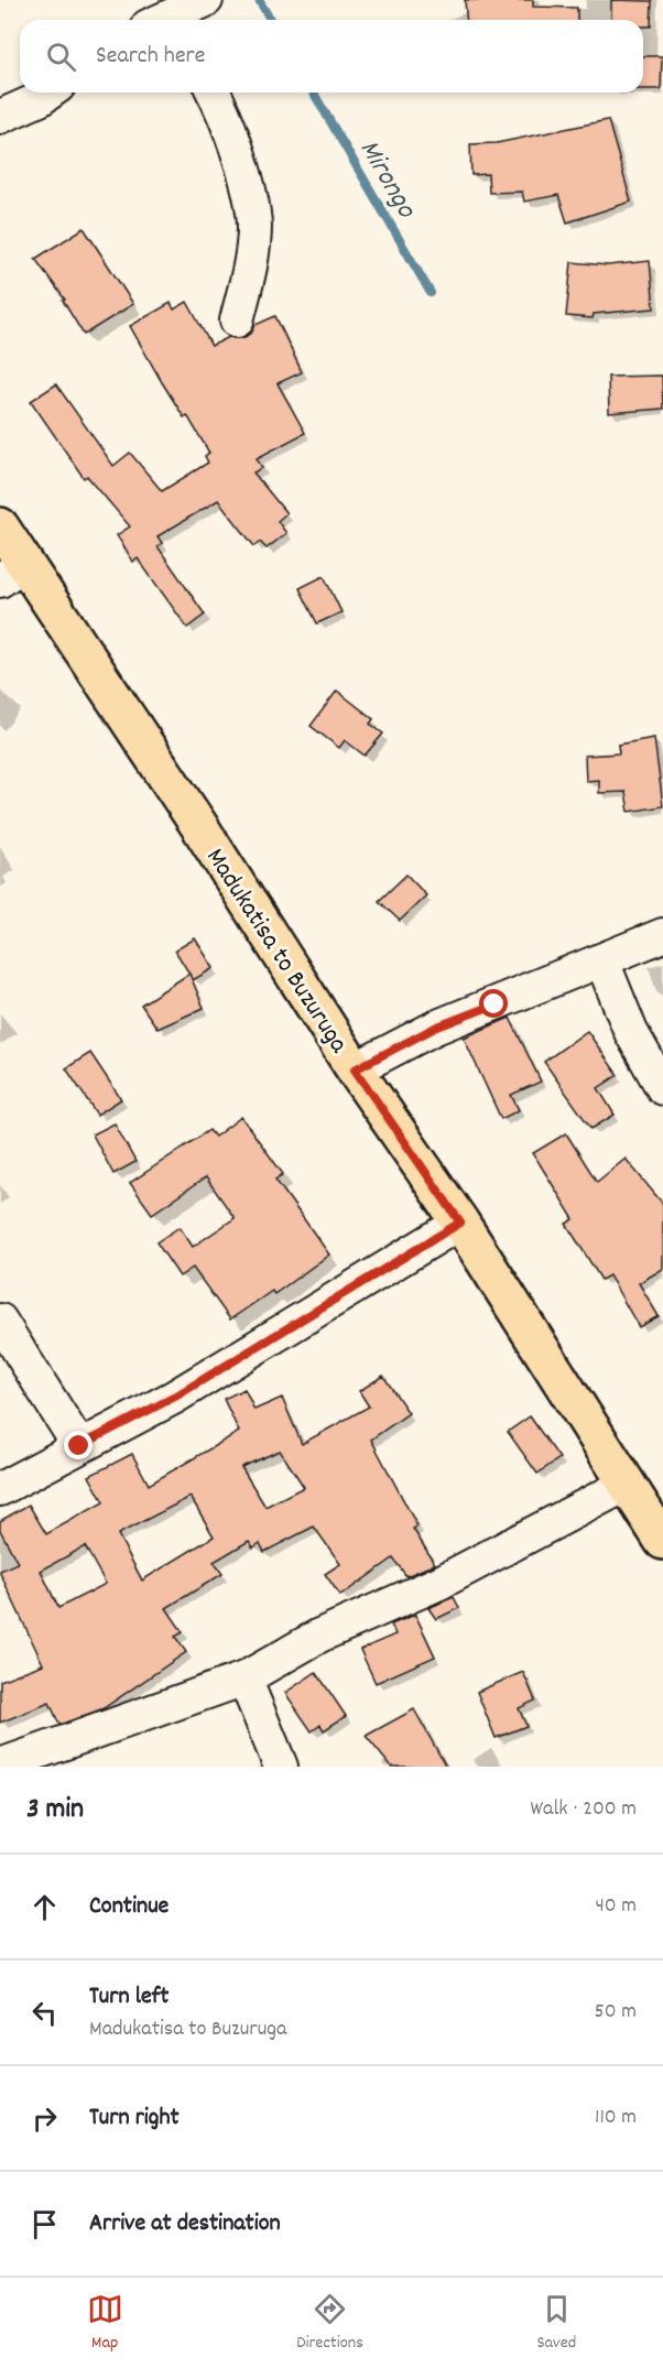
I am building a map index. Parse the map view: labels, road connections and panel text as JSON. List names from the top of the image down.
{
  "streets": {
    "main road": ["Madukatisa to Buzuruga"]
  },
  "water": ["Mirongo"],
  "page": {
    "search": "Search here",
    "heading": ["3 min", "Walk · 200 m"],
    "list": [
      ["Continue", "40 m"],
      ["Turn left", "Madukatisa to Buzuruga", "50 m"],
      ["Turn right", "110 m"],
      "Arrive at destination"
    ],
    "nav": ["Map", "Directions", "Saved"]
  }
}
